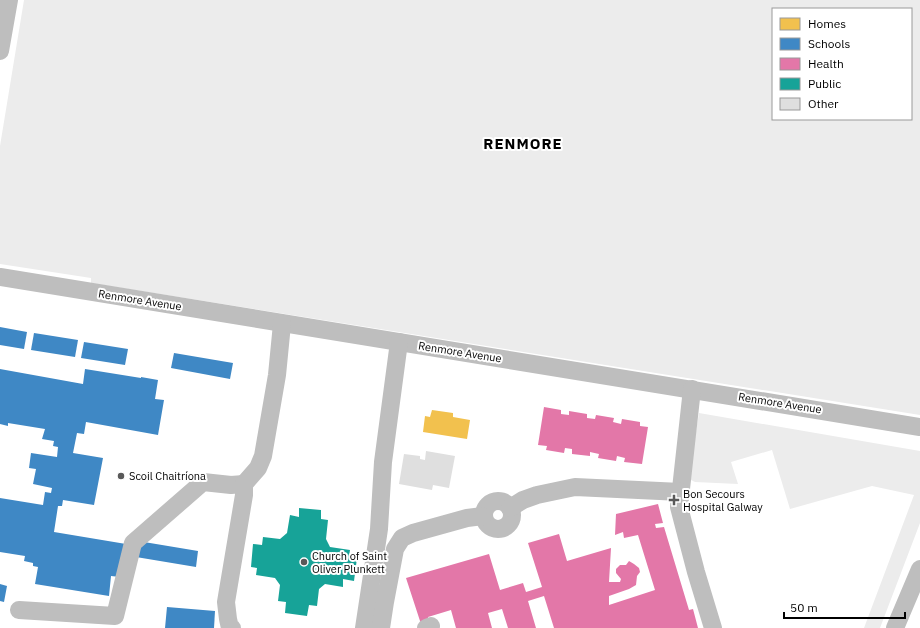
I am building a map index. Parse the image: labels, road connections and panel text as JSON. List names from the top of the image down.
{
  "streets": {
    "street": ["Renmore Avenue"]
  },
  "districts": ["RENMORE"],
  "places": {
    "other": ["Scoil Chaitríona", "Church of Saint Oliver Plunkett"],
    "health": ["Bon Secours Hospital Galway"]
  },
  "legend": [
    "Homes",
    "Schools",
    "Health",
    "Public",
    "Other"
  ],
  "scale_bar": "50 m"
}
